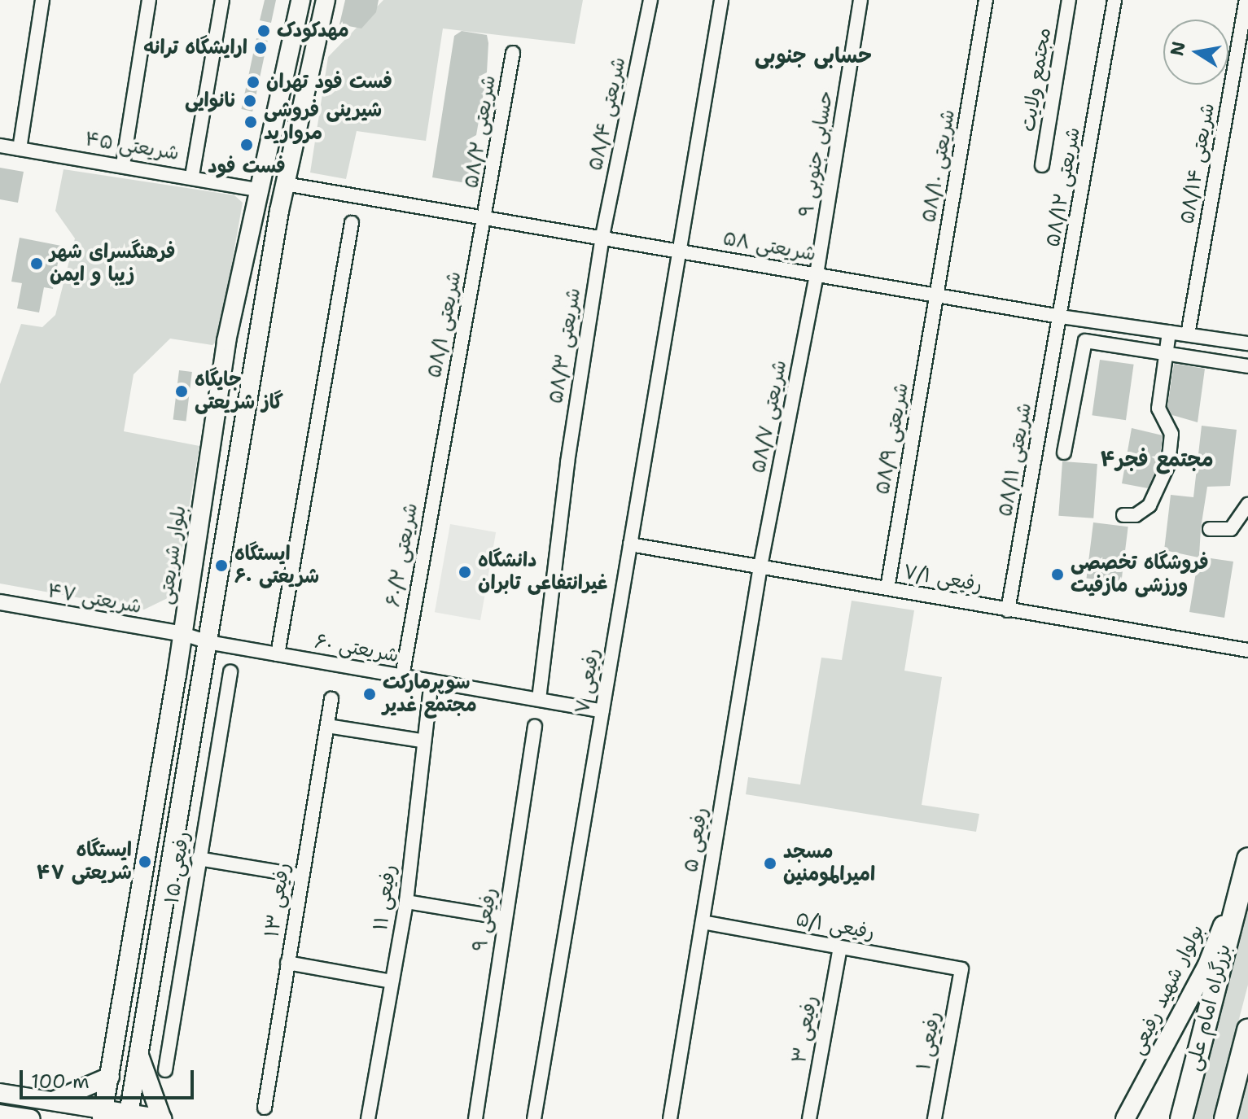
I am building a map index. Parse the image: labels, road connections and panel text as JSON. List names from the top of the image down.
{
  "streets": {
    "highway": ["بزرگراه امام علی"],
    "main road": ["بلوار شریعتی", "بولوار شهید رفیعی"],
    "street": [
      "مجتمع ولایت",
      "شریعتی ۵۸/۴",
      "شریعتی ۵۸/۲",
      "شریعتی ۴۵",
      "حسابی جنوبی ۹",
      "شریعتی ۵۸/۱۴",
      "شریعتی ۵۸/۱۰",
      "شریعتی ۵۸/۱۲",
      "شریعتی ۵۸",
      "شریعتی ۵۸/۱",
      "شریعتی ۵۸/۳",
      "شریعتی ۵۸/۷",
      "شریعتی ۵۸/۹",
      "شریعتی ۵۸/۱۱",
      "شریعتی ۶۰/۲",
      "رفیعی ۷/۱",
      "شریعتی ۴۷",
      "شریعتی ۶۰",
      "رفیعی ۷",
      "رفیعی ۵",
      "رفیعی ۱۵",
      "رفیعی ۱۱",
      "رفیعی ۱۳",
      "رفیعی ۹",
      "رفیعی ۵/۱",
      "رفیعی ۳",
      "رفیعی ۱"
    ]
  },
  "crossings": [
    ["شریعتی ۵۸/۴", "شریعتی ۵۸"],
    ["شریعتی ۵۸/۴", "شریعتی ۵۸/۳"],
    ["شریعتی ۵۸/۲", "شریعتی ۵۸"],
    ["شریعتی ۵۸/۲", "شریعتی ۵۸/۱"],
    ["شریعتی ۴۵", "بلوار شریعتی"],
    ["حسابی جنوبی ۹", "شریعتی ۵۸"],
    ["حسابی جنوبی ۹", "شریعتی ۵۸/۷"],
    ["شریعتی ۵۸/۱۴", "شریعتی ۵۸"],
    ["شریعتی ۵۸/۱۰", "شریعتی ۵۸"],
    ["شریعتی ۵۸/۱۰", "شریعتی ۵۸/۹"],
    ["شریعتی ۵۸/۱۲", "شریعتی ۵۸"],
    ["شریعتی ۵۸/۱۲", "شریعتی ۵۸/۱۱"],
    ["شریعتی ۵۸", "شریعتی ۵۸/۱"],
    ["شریعتی ۵۸", "شریعتی ۵۸/۳"],
    ["شریعتی ۵۸", "شریعتی ۵۸/۷"],
    ["شریعتی ۵۸", "شریعتی ۵۸/۹"],
    ["شریعتی ۵۸", "شریعتی ۵۸/۱۱"],
    ["شریعتی ۵۸", "رفیعی ۷"],
    ["شریعتی ۵۸/۱", "شریعتی ۶۰/۲"],
    ["شریعتی ۵۸/۳", "شریعتی ۶۰"],
    ["شریعتی ۵۸/۷", "رفیعی ۷/۱"],
    ["شریعتی ۵۸/۷", "رفیعی ۵"],
    ["شریعتی ۵۸/۹", "رفیعی ۷/۱"],
    ["شریعتی ۵۸/۱۱", "رفیعی ۷/۱"],
    ["بلوار شریعتی", "شریعتی ۴۷"],
    ["بلوار شریعتی", "شریعتی ۶۰"],
    ["شریعتی ۶۰/۲", "شریعتی ۶۰"],
    ["رفیعی ۷/۱", "رفیعی ۷"],
    ["رفیعی ۷/۱", "رفیعی ۵"],
    ["شریعتی ۴۷", "شریعتی ۶۰"],
    ["شریعتی ۶۰", "رفیعی ۷"],
    ["شریعتی ۶۰", "رفیعی ۱۱"],
    ["رفیعی ۵", "رفیعی ۵/۱"],
    ["رفیعی ۵/۱", "رفیعی ۳"],
    ["رفیعی ۵/۱", "رفیعی ۱"],
    ["بولوار شهید رفیعی", "بزرگراه امام علی"]
  ],
  "districts": ["حسابی جنوبی", "مجتمع فجر۴"],
  "places": [
    "مهدکودک",
    "ارایشگاه ترانه",
    "فست فود تهران",
    "نانوایی",
    "شیرینی فروشی مروارید",
    "فست فود",
    "فرهنگسرای شهر زیبا و ایمن",
    "جایگاه گاز شریعتی",
    "ایستگاه شریعتی ۶۰",
    "دانشگاه غیرانتفاعی تابران",
    "فروشگاه تخصصی ورزشی مازفیت",
    "سوپرمارکت مجتمع غدیر",
    "ایستگاه شریعتی ۴۷",
    "مسجد امیرالمومنین"
  ],
  "scale_bar": "100 m",
  "north": "left"
}
